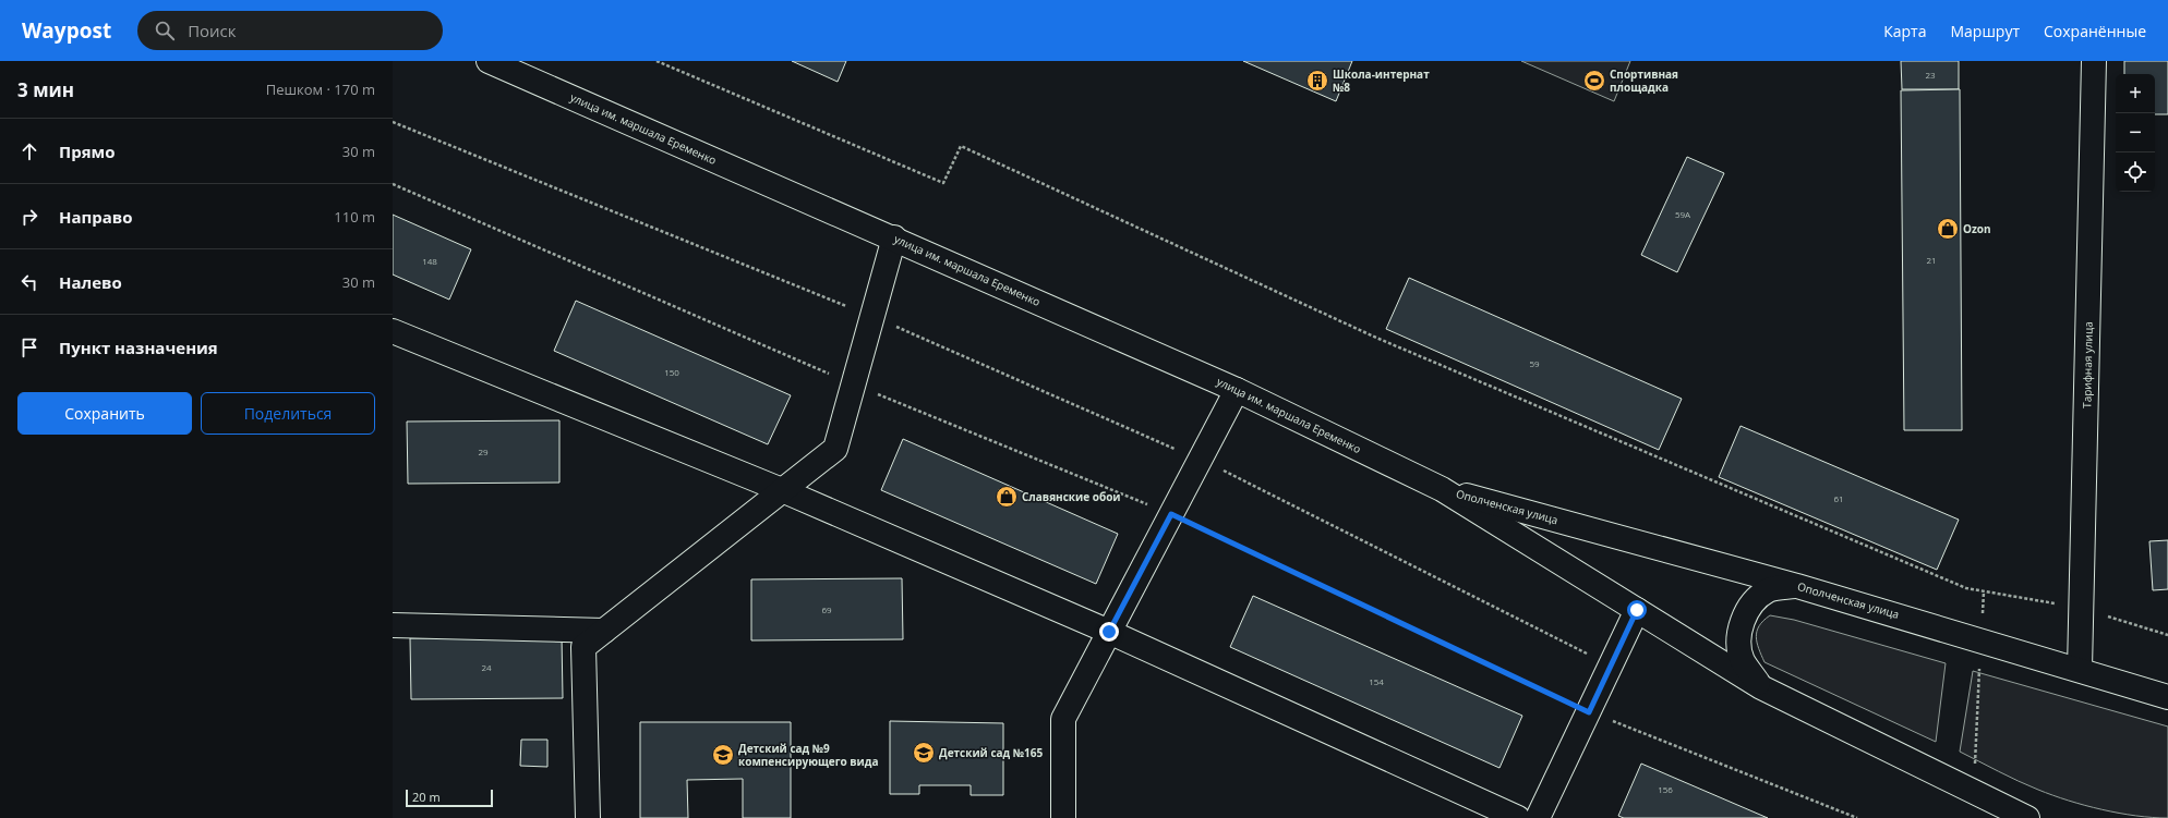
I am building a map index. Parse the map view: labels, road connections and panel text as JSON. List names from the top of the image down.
{
  "streets": {
    "main road": ["улица им. маршала Еременко", "Тарифная улица", "Ополченская улица"]
  },
  "crossings": [
    ["улица им. маршала Еременко", "Ополченская улица"],
    ["Тарифная улица", "Ополченская улица"]
  ],
  "places": {
    "building": ["Школа-интернат №8"],
    "sports": ["Спортивная площадка"],
    "shop": ["Ozon", "Славянские обои"],
    "school or university": ["Детский сад №165", "Детский сад №9 компенсирующего вида"]
  },
  "house_numbers": [
    "23",
    "59А",
    "21",
    "148",
    "59",
    "150",
    "29",
    "61",
    "69",
    "24",
    "154",
    "156"
  ],
  "scale_bar": "20 m",
  "page": {
    "header": "Waypost",
    "search": "Поиск",
    "nav": ["Карта", "Маршрут", "Сохранённые"],
    "heading": ["3 мин", "Пешком · 170 m"],
    "map_buttons": ["+", "−"],
    "list": [
      ["Прямо", "30 m"],
      ["Направо", "110 m"],
      ["Налево", "30 m"],
      "Пункт назначения"
    ],
    "buttons": ["Сохранить", "Поделиться"],
    "scale": "20 m"
  }
}
